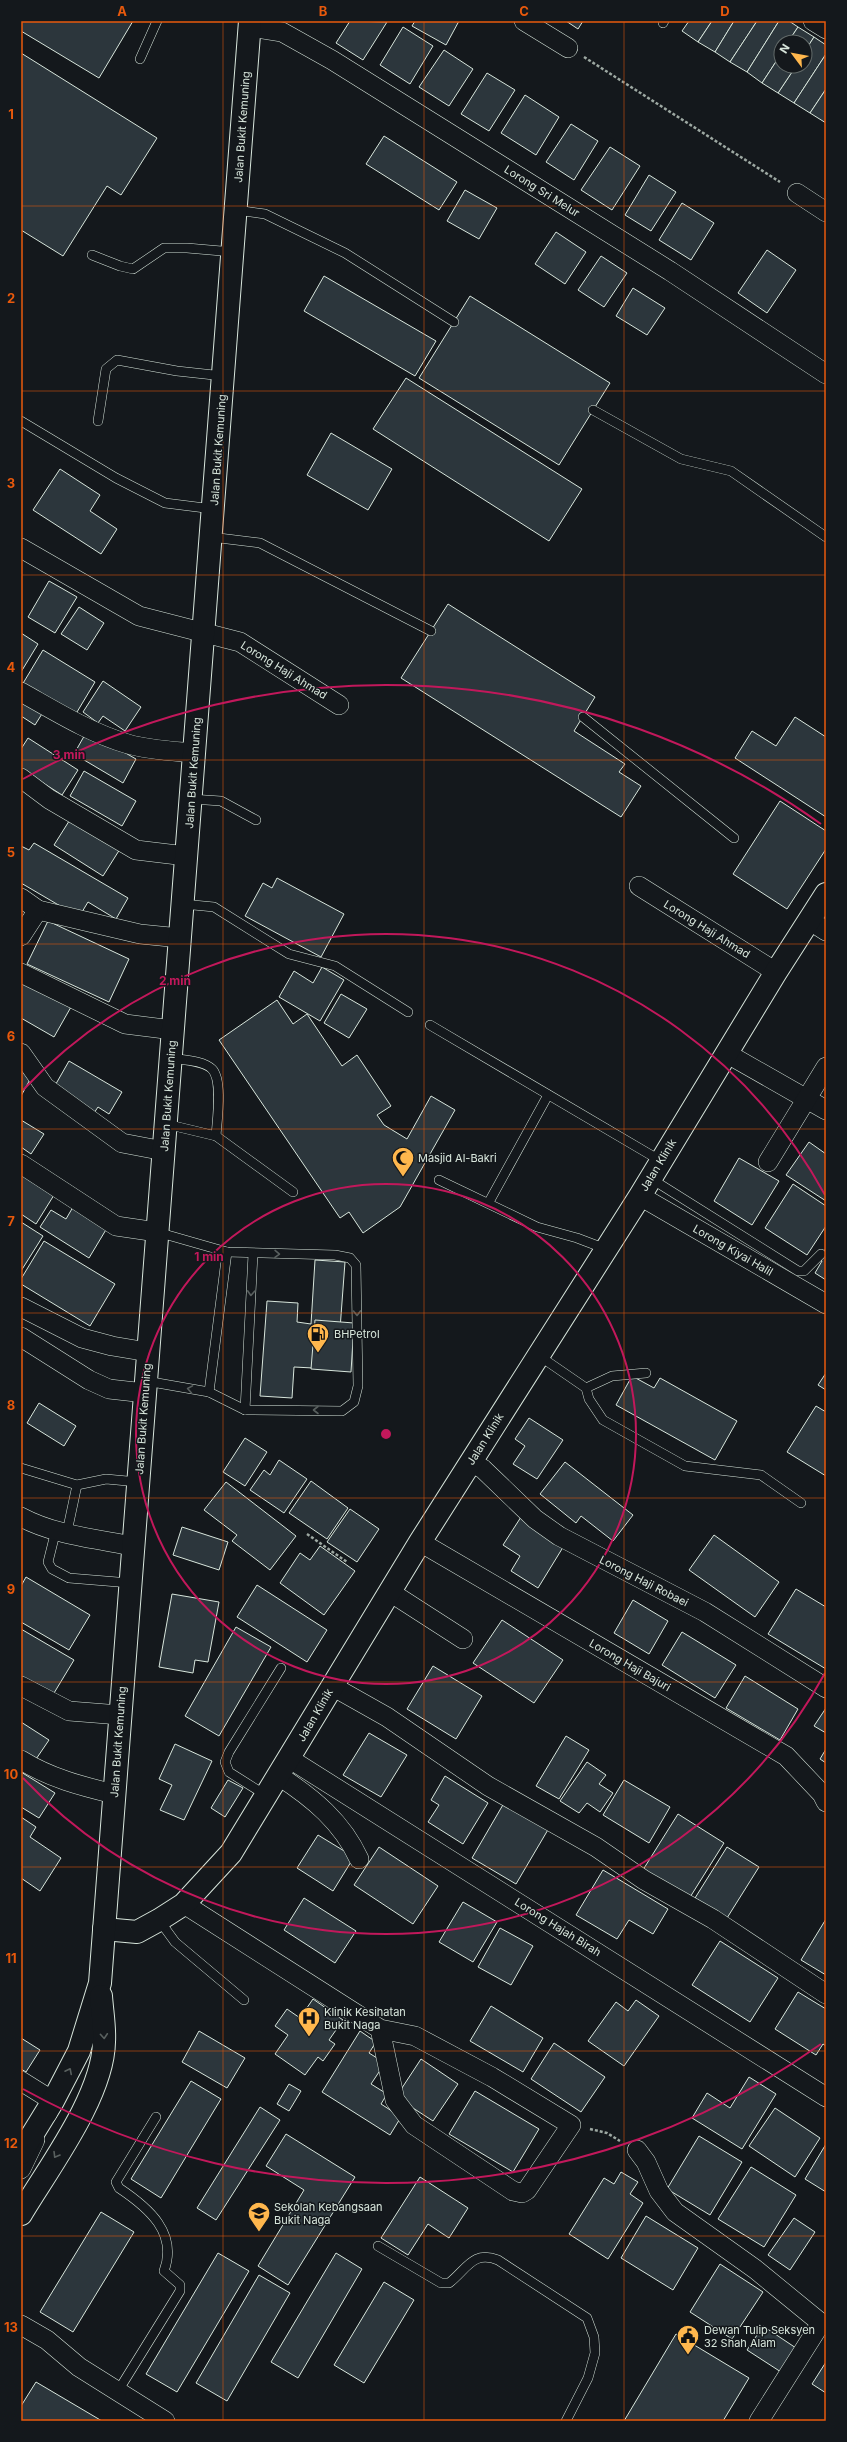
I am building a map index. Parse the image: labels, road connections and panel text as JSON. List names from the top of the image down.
{
  "streets": {
    "main road": ["Jalan Bukit Kemuning", "Jalan Klinik"],
    "street": [
      "Lorong Sri Melur",
      "Lorong Haji Ahmad",
      "Lorong Kiyai Halil",
      "Lorong Haji Robaei",
      "Lorong Haji Bajuri",
      "Lorong Hajah Birah"
    ]
  },
  "crossings": [
    ["Jalan Bukit Kemuning", "Lorong Sri Melur"],
    ["Jalan Bukit Kemuning", "Lorong Haji Ahmad"],
    ["Jalan Bukit Kemuning", "Jalan Klinik"],
    ["Lorong Haji Ahmad", "Jalan Klinik"],
    ["Jalan Klinik", "Lorong Kiyai Halil"],
    ["Jalan Klinik", "Lorong Haji Robaei"],
    ["Jalan Klinik", "Lorong Haji Bajuri"],
    ["Jalan Klinik", "Lorong Hajah Birah"]
  ],
  "places": {
    "mosque": ["Masjid Al-Bakri"],
    "fuel station": ["BHPetrol"],
    "hospital": ["Klinik Kesihatan Bukit Naga"],
    "school or university": ["Sekolah Kebangsaan Bukit Naga"],
    "public building": ["Dewan Tulip Seksyen 32 Shah Alam"]
  },
  "north": "top left",
  "grid": {
    "columns": [
      "A",
      "B",
      "C",
      "D"
    ],
    "rows": [
      "1",
      "2",
      "3",
      "4",
      "5",
      "6",
      "7",
      "8",
      "9",
      "10",
      "11",
      "12",
      "13"
    ]
  },
  "rings": ["3 min", "2 min", "1 min"]
}
